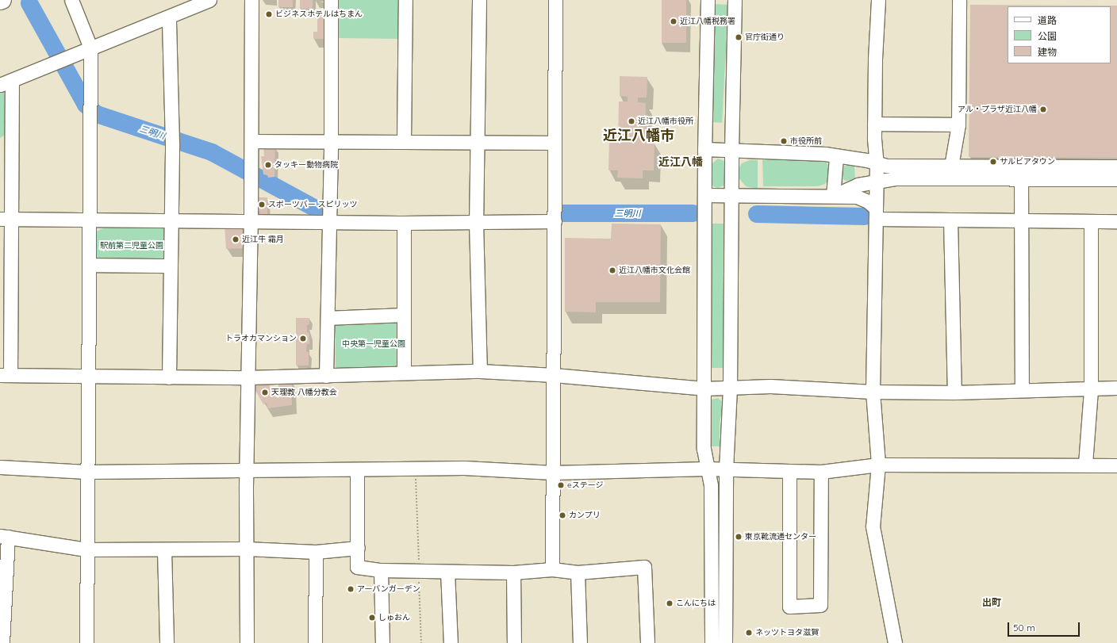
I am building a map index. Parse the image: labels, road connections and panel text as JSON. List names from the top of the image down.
{
  "districts": ["近江八幡市", "近江八幡", "出町"],
  "water": ["三明川"],
  "parks": ["駅前第二児童公園", "中央第一児童公園"],
  "places": [
    "ビジネスホテルはちまん",
    "近江八幡税務署",
    "官庁街通り",
    "アル・プラザ近江八幡",
    "近江八幡市役所",
    "市役所前",
    "サルビアタウン",
    "タッキー動物病院",
    "スポーツバー スピリッツ",
    "近江牛 霜月",
    "近江八幡市文化会館",
    "トラオカマンション",
    "天理教 八幡分教会",
    "eステージ",
    "カンプリ",
    "東京靴流通センター",
    "アーバンガーデン",
    "こんにちは",
    "しゅおん",
    "ネッツトヨタ滋賀"
  ],
  "legend": ["道路", "公園", "建物"],
  "scale_bar": "50 m"
}
